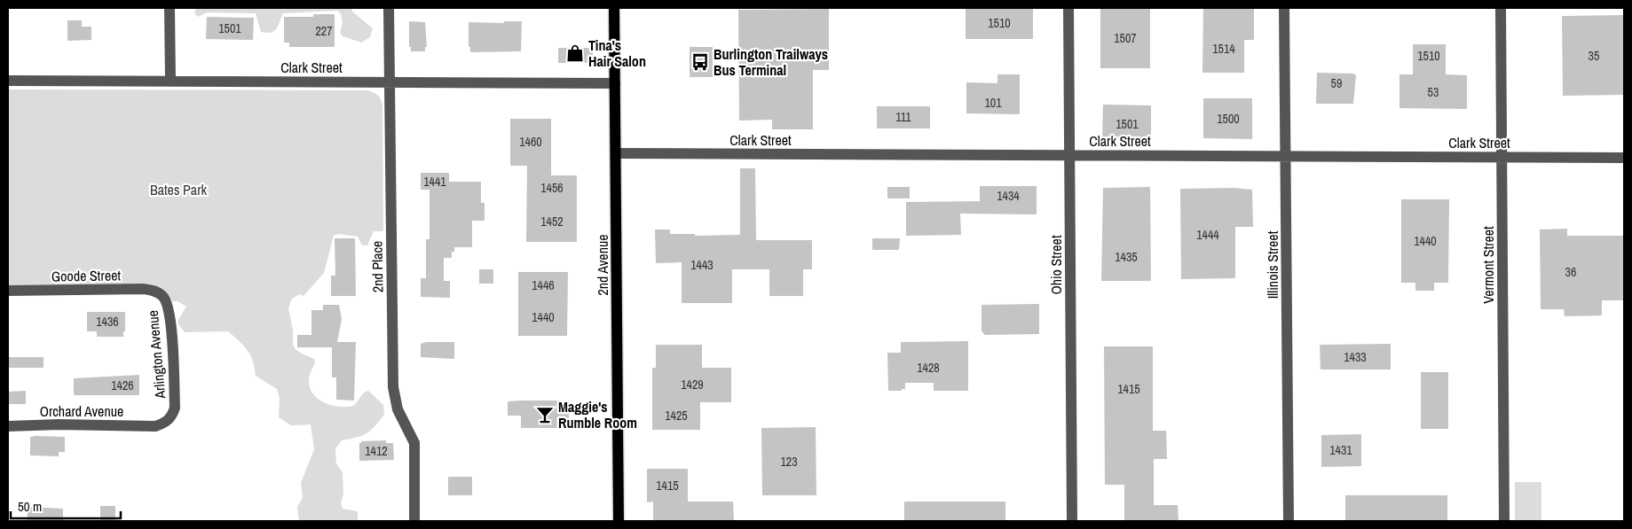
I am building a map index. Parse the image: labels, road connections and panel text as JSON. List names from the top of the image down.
{
  "streets": {
    "main road": ["2nd Avenue"],
    "street": [
      "Clark Street",
      "Ohio Street",
      "Illinois Street",
      "Vermont Street",
      "2nd Place",
      "Goode Street",
      "Arlington Avenue",
      "Orchard Avenue"
    ]
  },
  "crossings": [
    ["Clark Street", "2nd Avenue"],
    ["Clark Street", "Ohio Street"],
    ["Clark Street", "Illinois Street"],
    ["Clark Street", "Vermont Street"],
    ["Clark Street", "2nd Place"],
    ["Goode Street", "Arlington Avenue"],
    ["Arlington Avenue", "Orchard Avenue"]
  ],
  "parks": ["Bates Park"],
  "places": {
    "shop": ["Tina's Hair Salon"],
    "bus stop": ["Burlington Trailways Bus Terminal"],
    "bar": ["Maggie's Rumble Room"]
  },
  "house_numbers": [
    "1510",
    "1501",
    "227",
    "1507",
    "1514",
    "1510",
    "35",
    "59",
    "53",
    "101",
    "111",
    "1500",
    "1501",
    "1460",
    "1441",
    "1456",
    "1434",
    "1452",
    "1444",
    "1440",
    "1435",
    "1443",
    "36",
    "1446",
    "1440",
    "1436",
    "1433",
    "1428",
    "1429",
    "1426",
    "1415",
    "1425",
    "1431",
    "1412",
    "123",
    "1415"
  ],
  "scale_bar": "50 m"
}
